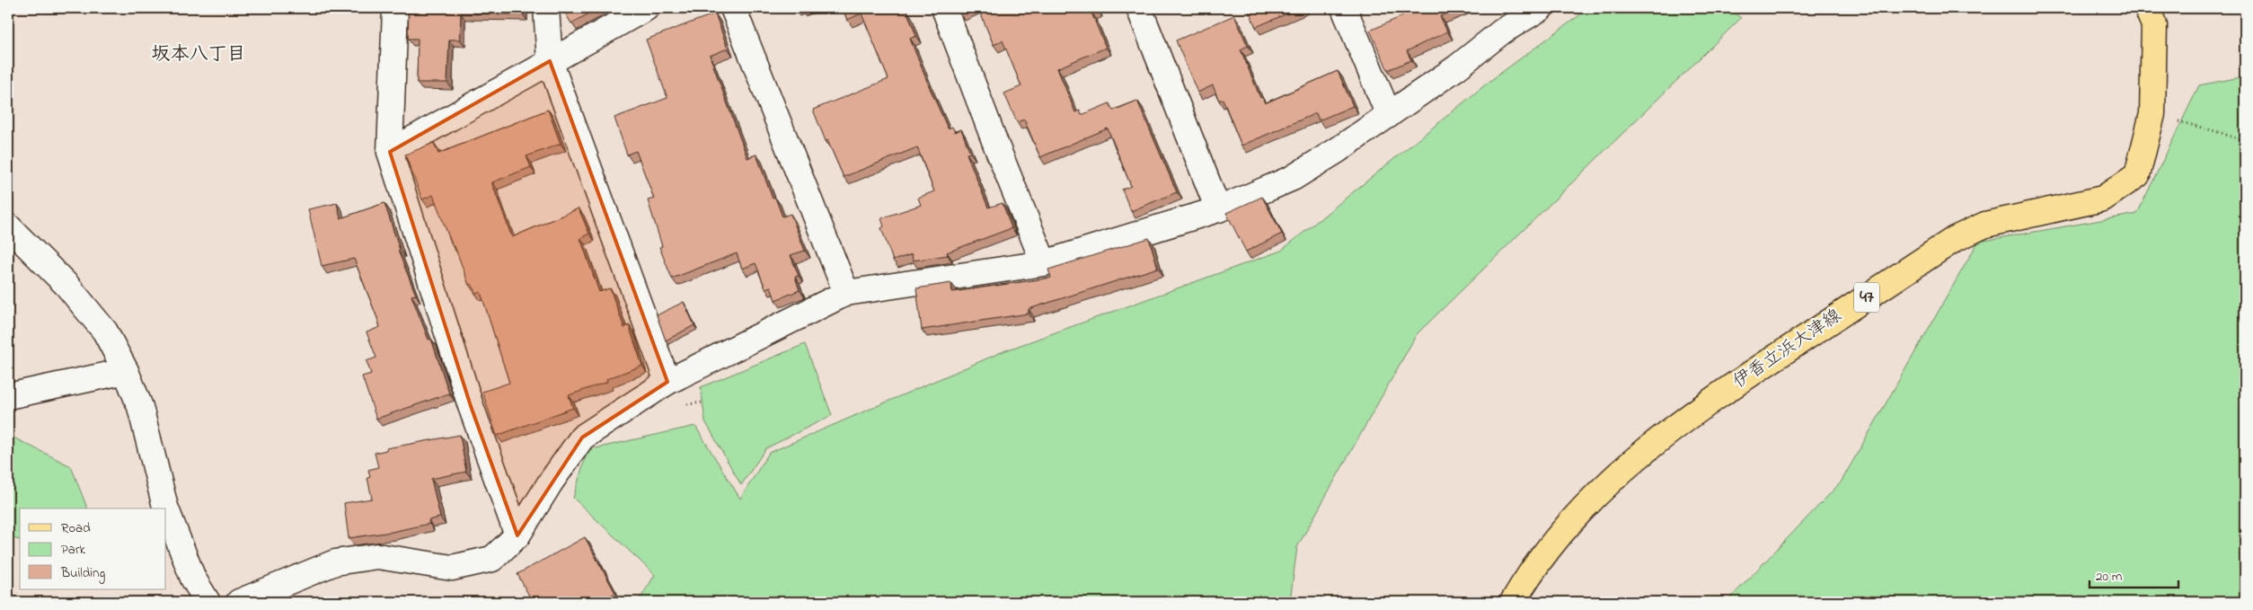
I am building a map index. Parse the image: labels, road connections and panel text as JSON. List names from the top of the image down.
{
  "streets": {
    "main road": ["47", "伊香立浜大津線"]
  },
  "districts": ["坂本八丁目"],
  "legend": ["Road", "Park", "Building"],
  "scale_bar": "20 m"
}
